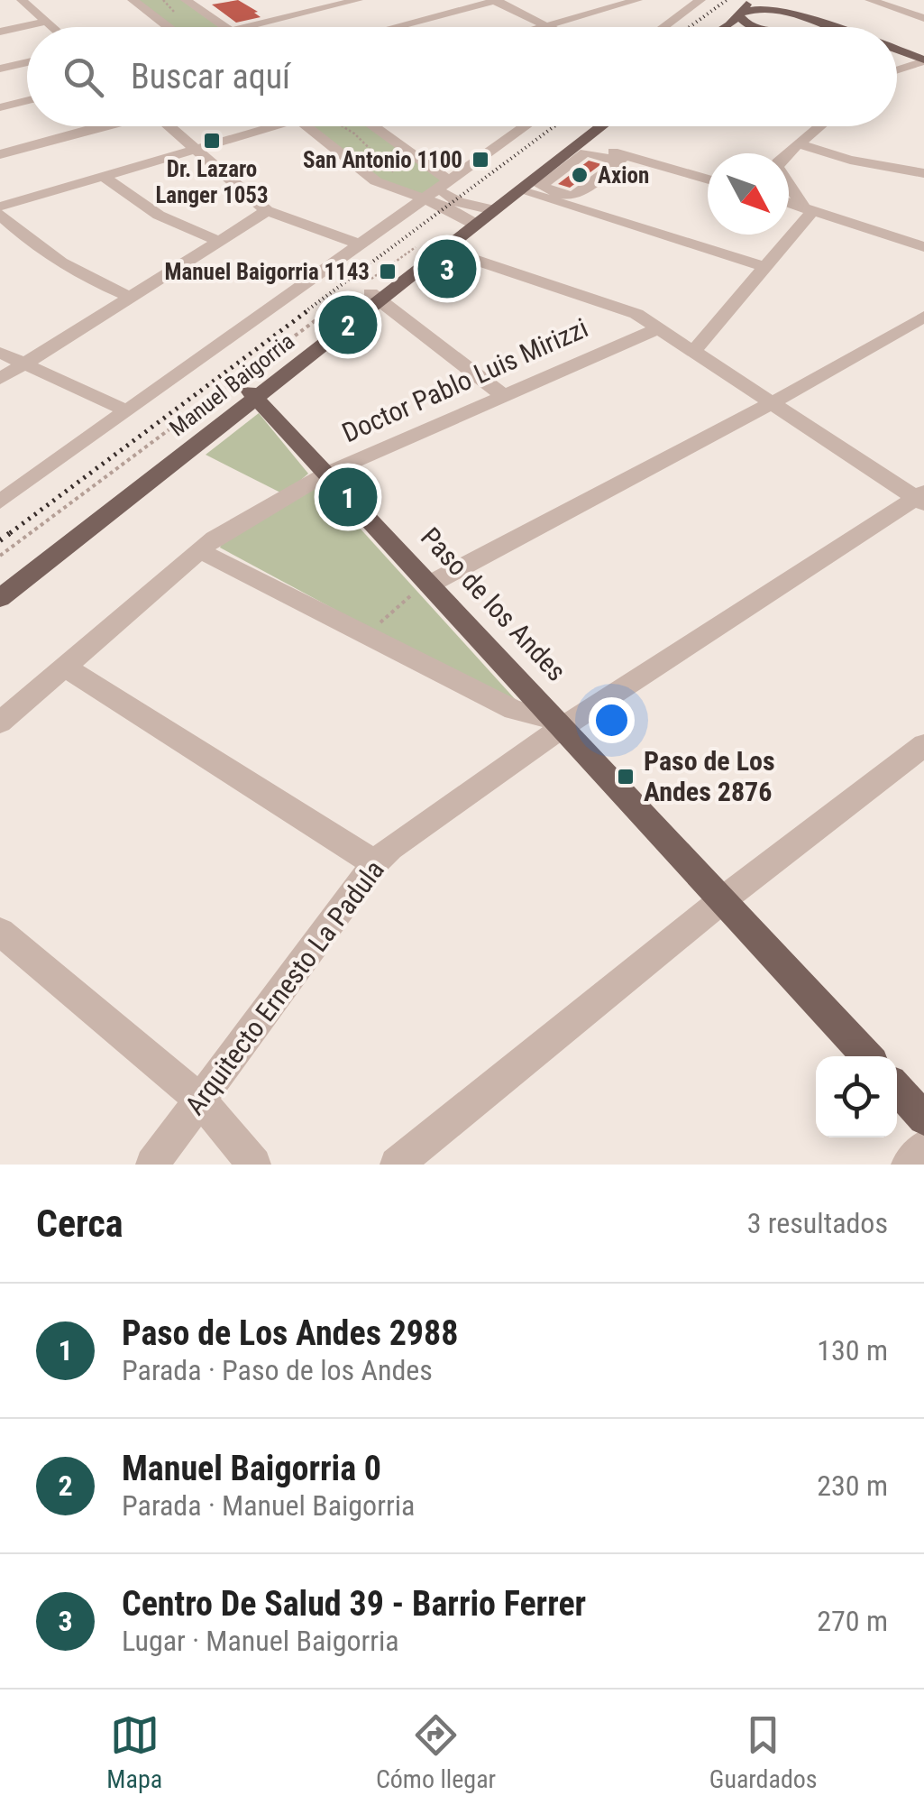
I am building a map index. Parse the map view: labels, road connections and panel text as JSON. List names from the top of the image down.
{
  "streets": {
    "main road": ["Manuel Baigorria", "Paso de los Andes"],
    "street": ["Doctor Pablo Luis Mirizzi", "Arquitecto Ernesto La Padula"]
  },
  "crossings": [
    ["Doctor Pablo Luis Mirizzi", "Paso de los Andes"],
    ["Manuel Baigorria", "Paso de los Andes"],
    ["Paso de los Andes", "Arquitecto Ernesto La Padula"]
  ],
  "places": {
    "transit": [
      "Dr. Lazaro Langer 1053",
      "San Antonio 1100",
      "Manuel Baigorria 1143",
      "Paso de Los Andes 2876"
    ],
    "other": ["Axion"]
  },
  "north": "bottom right",
  "page": {
    "search": "Buscar aquí",
    "pins": ["3", "2", "1"],
    "heading": ["Cerca", "3 resultados"],
    "list": [
      {
        "mark": "1",
        "name": "Paso de Los Andes 2988",
        "note": "Parada · Paso de los Andes",
        "value": "130 m"
      },
      {
        "mark": "2",
        "name": "Manuel Baigorria 0",
        "note": "Parada · Manuel Baigorria",
        "value": "230 m"
      },
      {
        "mark": "3",
        "name": "Centro De Salud 39 - Barrio Ferrer",
        "note": "Lugar · Manuel Baigorria",
        "value": "270 m"
      }
    ],
    "nav": ["Mapa", "Cómo llegar", "Guardados"]
  }
}
